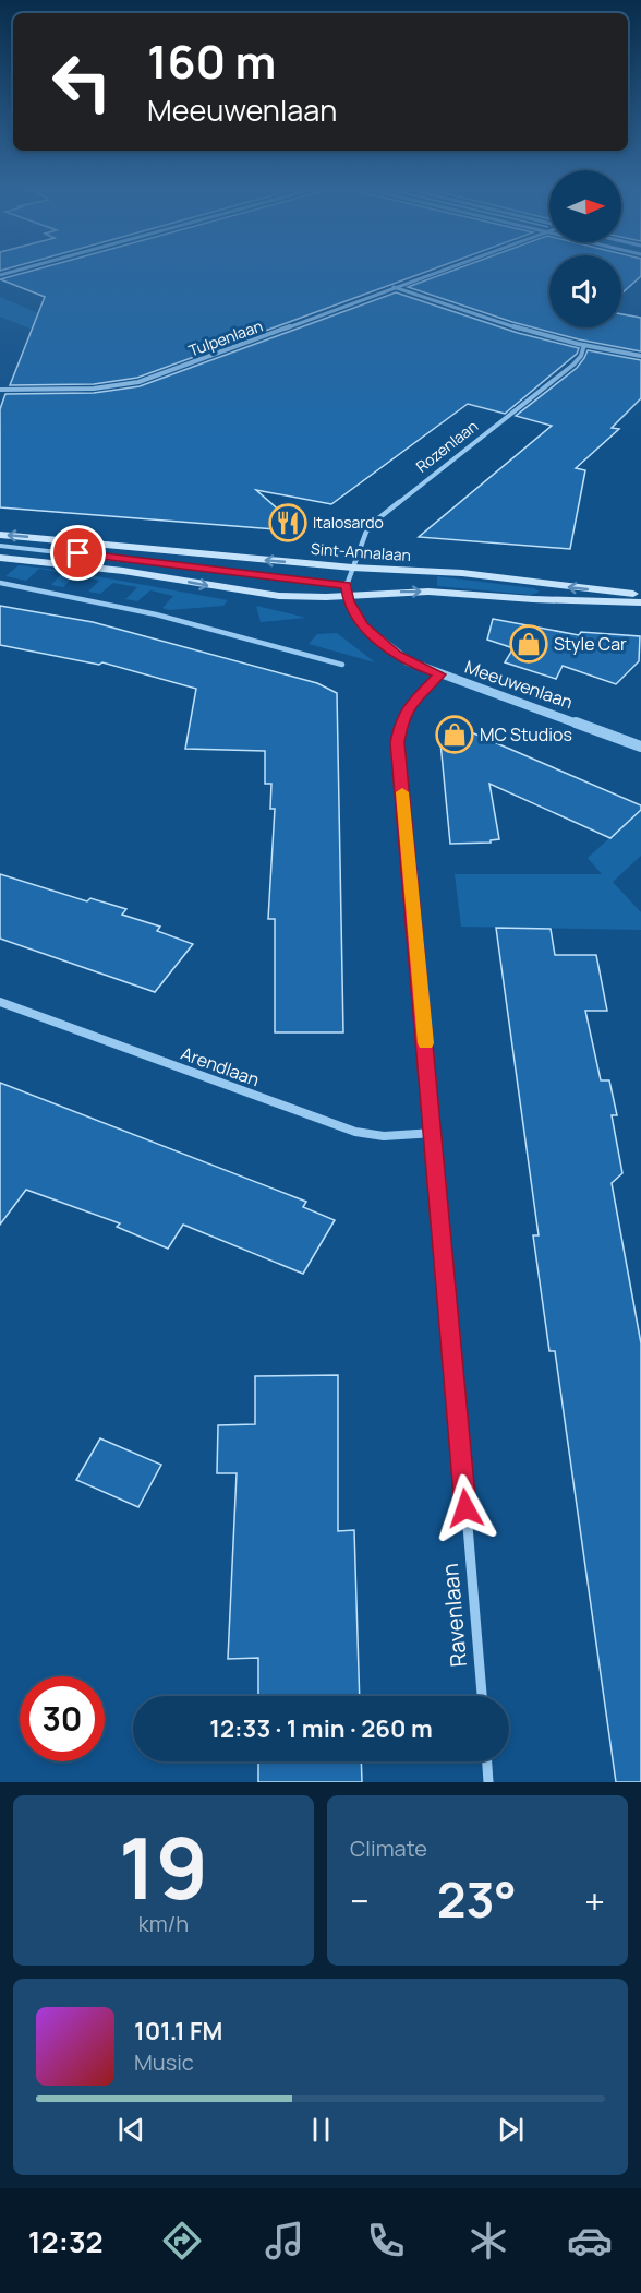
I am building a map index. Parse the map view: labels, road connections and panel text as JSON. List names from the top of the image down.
{
  "streets": {
    "main road": ["Sint-Annalaan"],
    "street": [
      "Tulpenlaan",
      "Rozenlaan",
      "Meeuwenlaan",
      "Arendlaan",
      "Ravenlaan"
    ]
  },
  "crossings": [
    ["Rozenlaan", "Sint-Annalaan"],
    ["Rozenlaan", "Meeuwenlaan"],
    ["Sint-Annalaan", "Meeuwenlaan"],
    ["Meeuwenlaan", "Ravenlaan"],
    ["Arendlaan", "Ravenlaan"]
  ],
  "places": {
    "restaurant": ["Italosardo"],
    "shop": ["Style Car", "MC Studios"]
  },
  "north": "right",
  "page": {
    "turn": ["160 m", "Meeuwenlaan"],
    "limit": "30",
    "trip": "12:33 · 1 min · 260 m",
    "tile": [
      ["19", "km/h"],
      "Climate"
    ],
    "heat": ["−", "23°", "+"],
    "song": ["101.1 FM", "Music"],
    "tabs": "12:32"
  }
}
